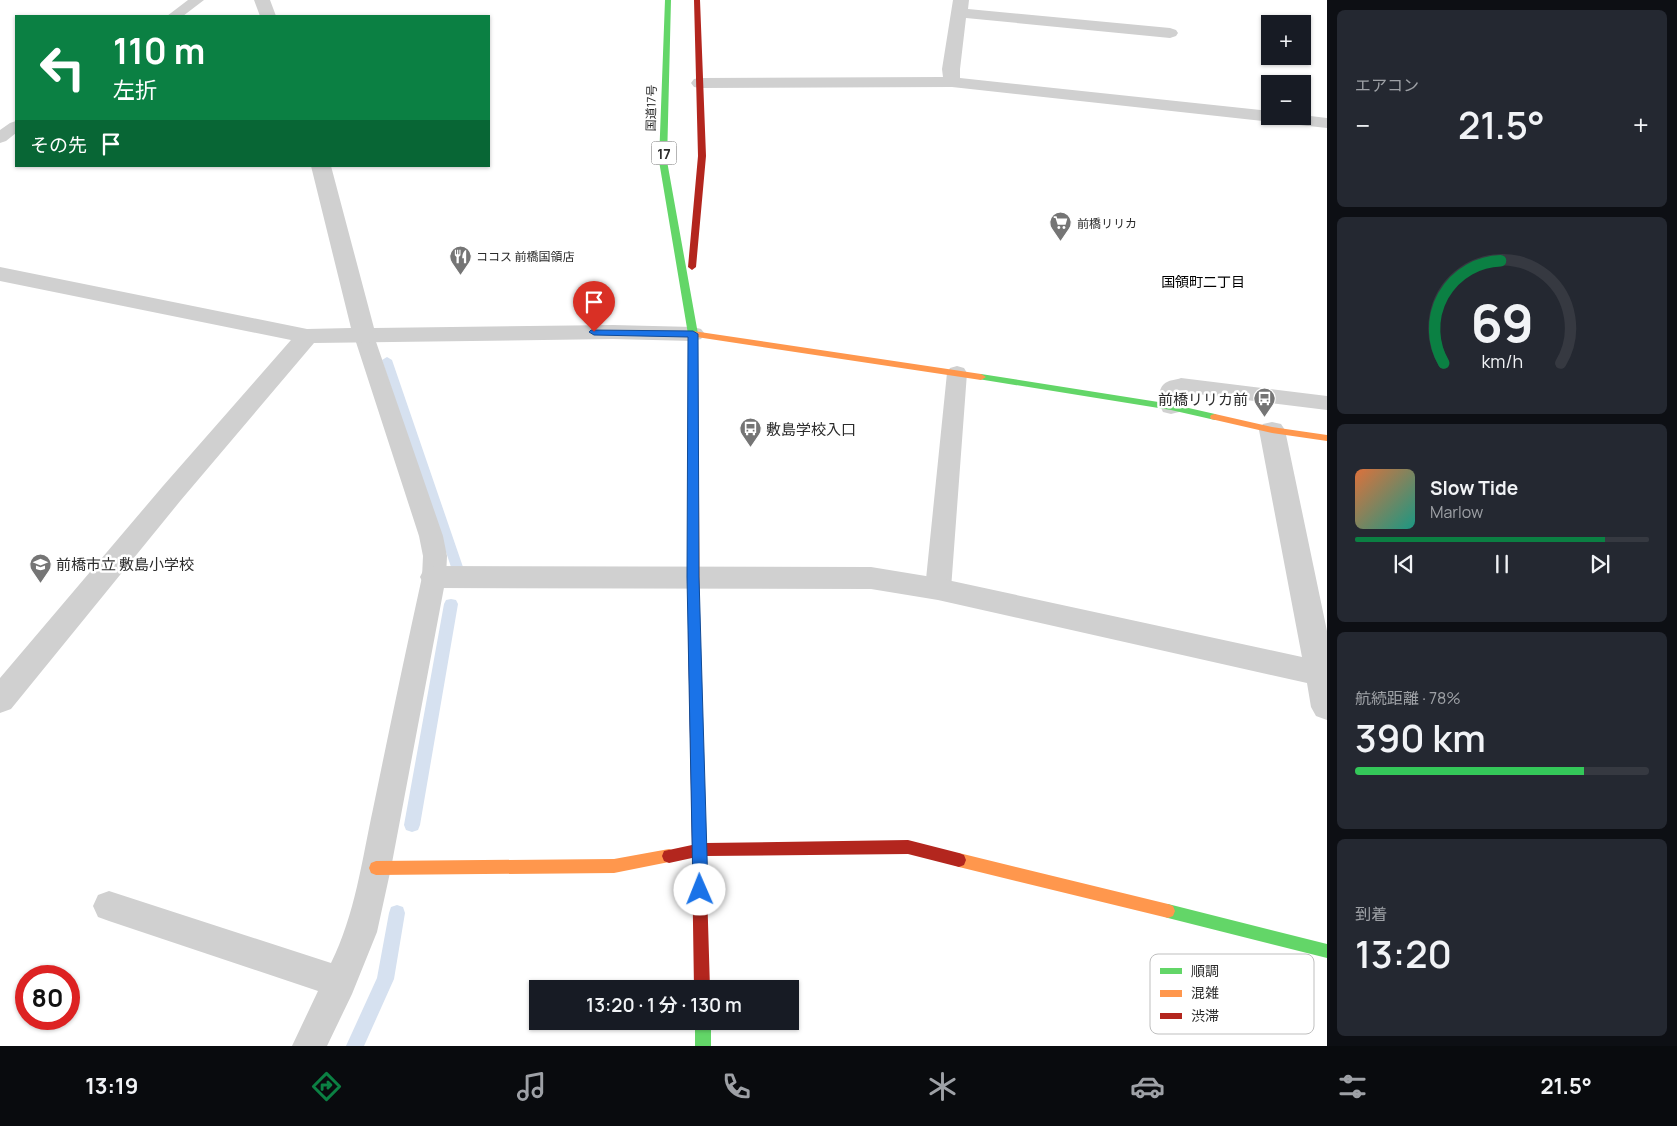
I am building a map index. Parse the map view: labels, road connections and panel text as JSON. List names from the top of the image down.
{
  "streets": {
    "main road": ["国道17号", "17"]
  },
  "districts": ["国領町二丁目"],
  "places": {
    "supermarket": ["前橋リリカ"],
    "restaurant": ["ココス 前橋国領店"],
    "bus stop": ["前橋リリカ前", "敷島学校入口"],
    "school or university": ["前橋市立 敷島小学校"]
  },
  "legend": ["順調", "混雑", "渋滞"],
  "page": {
    "tile": [
      "エアコン",
      ["航続距離 · 78%", "390 km"],
      ["到着", "13:20"]
    ],
    "map_buttons": ["+", "−"],
    "turn": ["110 m", "左折"],
    "heat": ["−", "21.5°", "+"],
    "then": "その先",
    "song": ["Slow Tide", "Marlow"],
    "limit": "80",
    "trip": "13:20 · 1 分 · 130 m",
    "tabs": ["13:19", "21.5°"],
    "gauge": ["69", "km/h"]
  }
}
